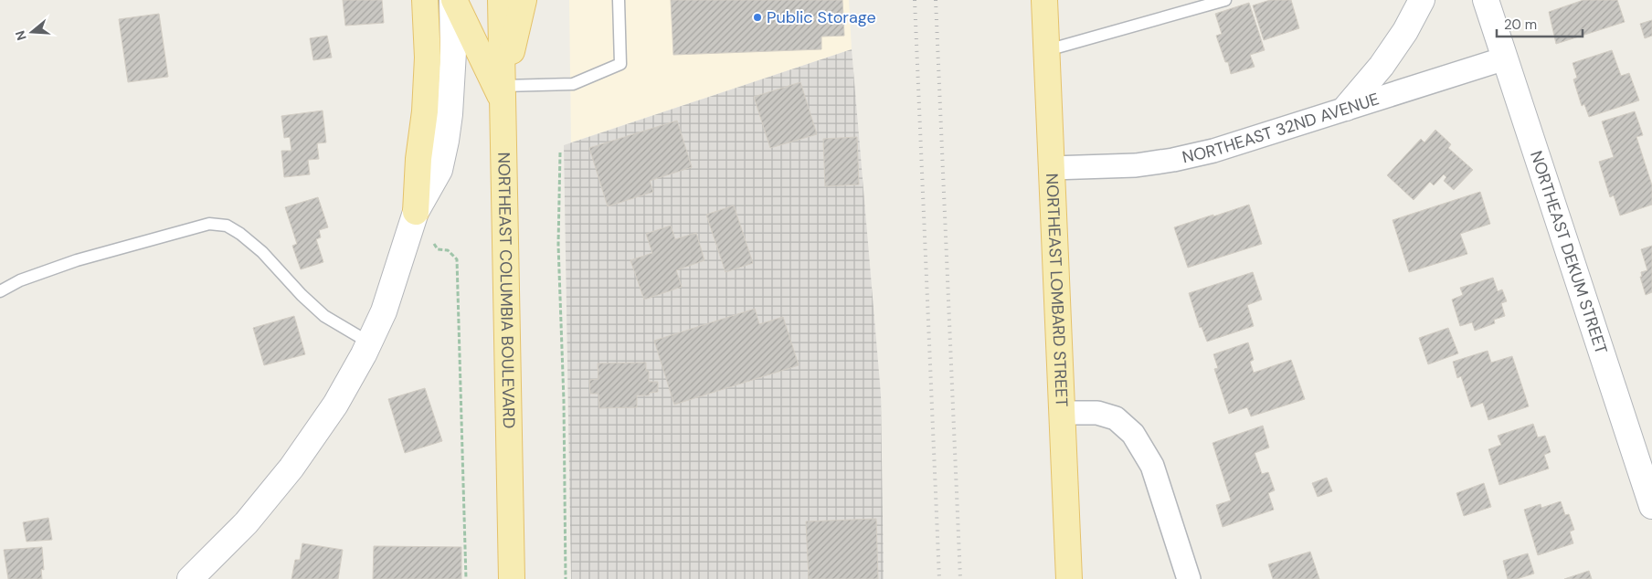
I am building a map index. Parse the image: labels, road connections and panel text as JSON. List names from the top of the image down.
{
  "streets": {
    "main road": ["NORTHEAST COLUMBIA BOULEVARD", "NORTHEAST LOMBARD STREET"],
    "street": ["NORTHEAST 32ND AVENUE", "NORTHEAST DEKUM STREET"]
  },
  "crossings": [
    ["NORTHEAST 32ND AVENUE", "NORTHEAST DEKUM STREET"],
    ["NORTHEAST 32ND AVENUE", "NORTHEAST LOMBARD STREET"]
  ],
  "places": ["Public Storage"],
  "scale_bar": "20 m",
  "north": "left"
}
